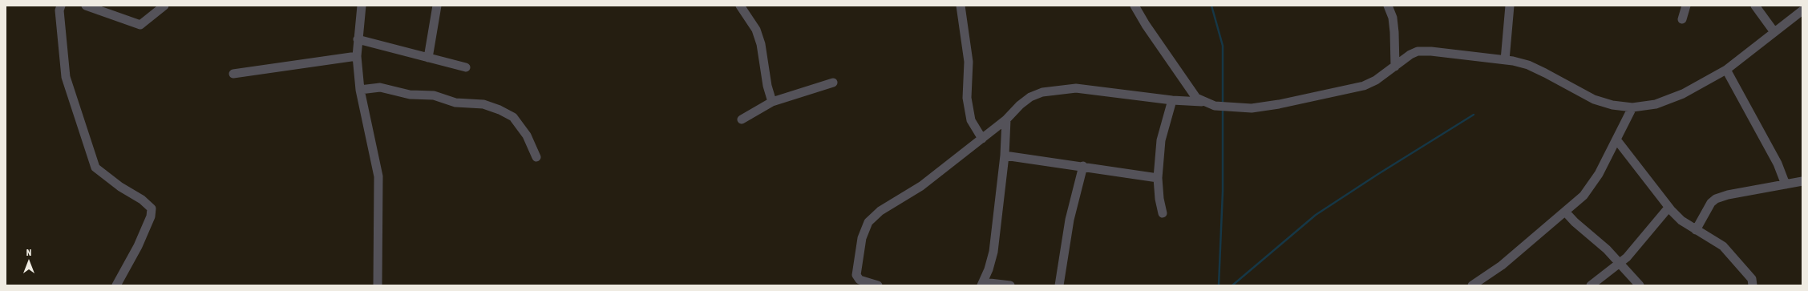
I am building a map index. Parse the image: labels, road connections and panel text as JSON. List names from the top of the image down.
{
  "north": "top"
}
